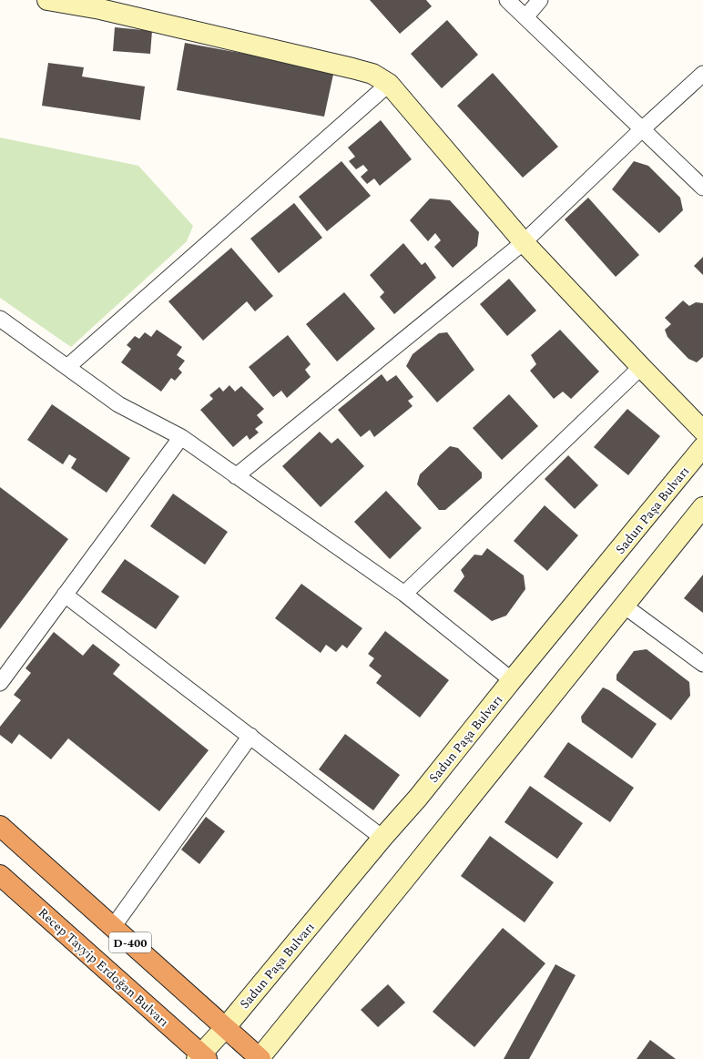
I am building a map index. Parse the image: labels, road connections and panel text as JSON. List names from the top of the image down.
{
  "streets": {
    "highway": ["D-400", "Recep Tayyip Erdoğan Bulvarı"],
    "main road": ["Sadun Paşa Bulvarı"]
  },
  "crossings": [
    ["Sadun Paşa Bulvarı", "D-400"],
    ["Sadun Paşa Bulvarı", "Recep Tayyip Erdoğan Bulvarı"]
  ]
}
